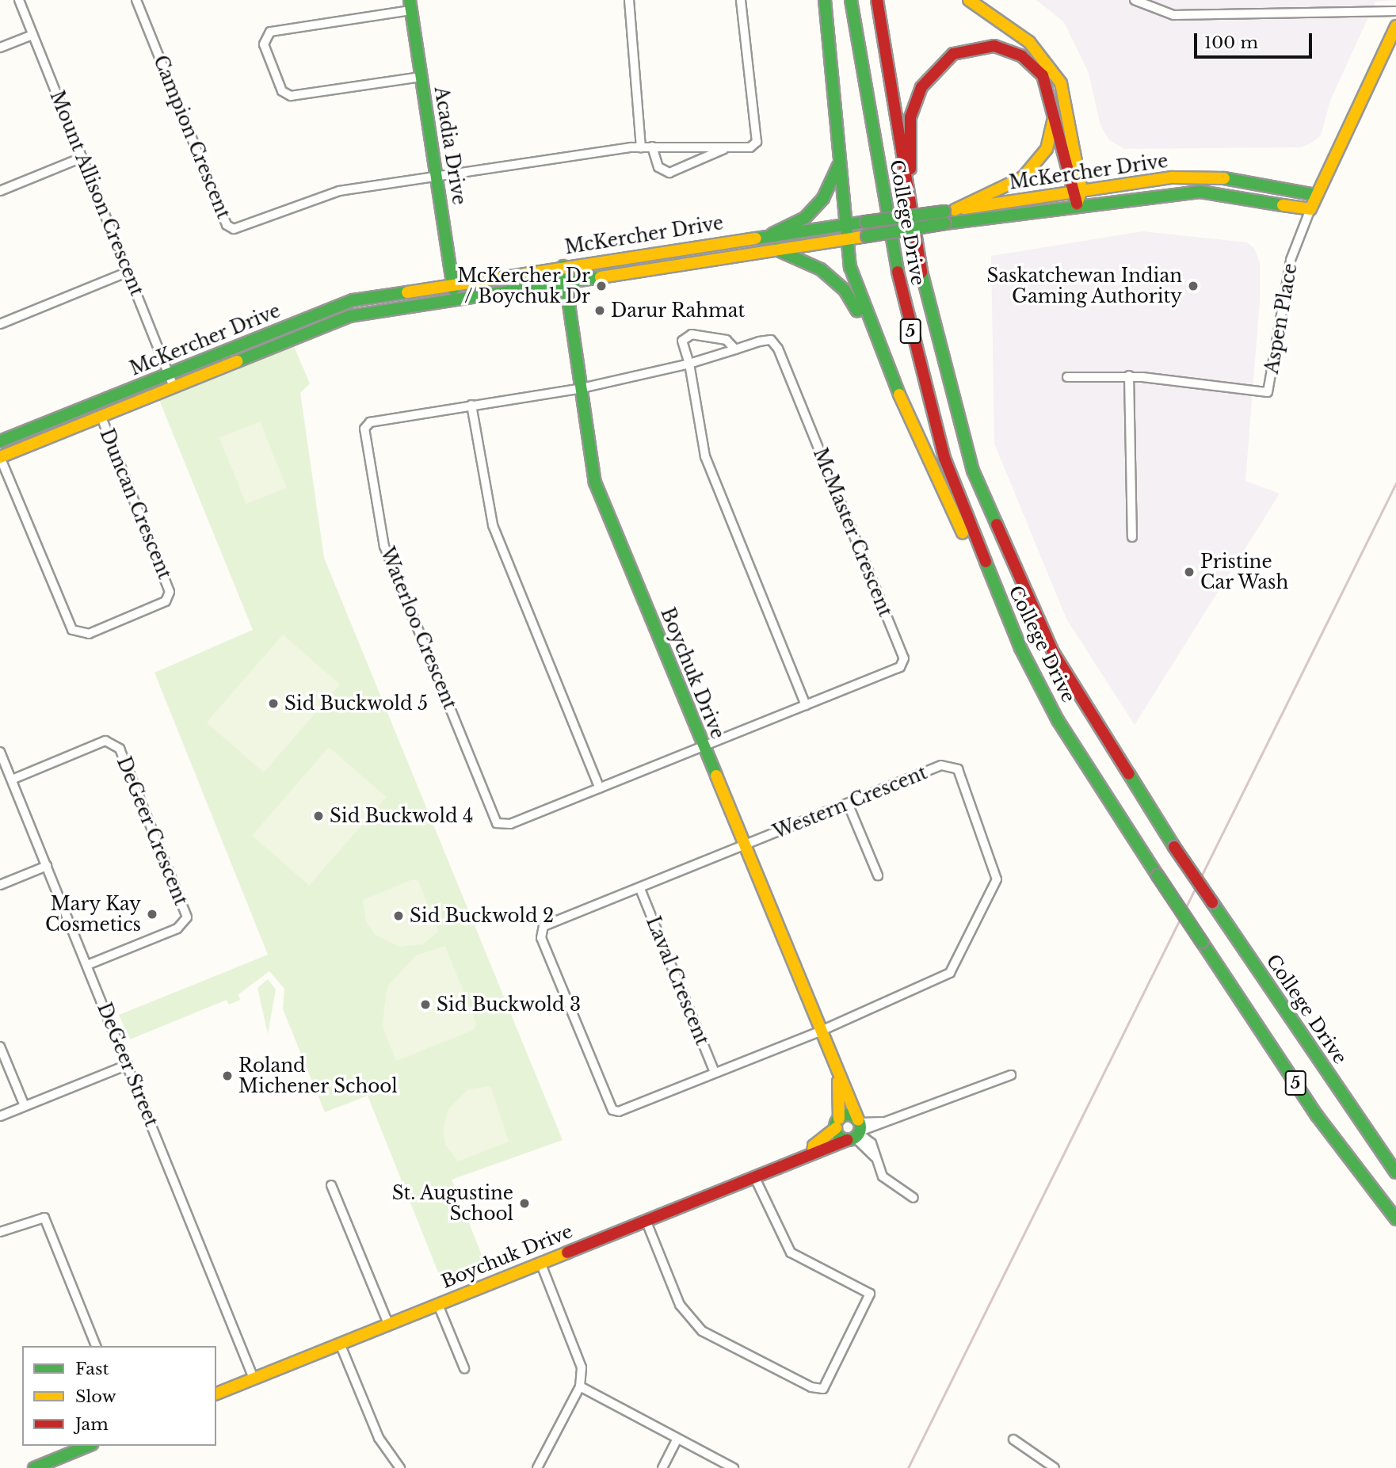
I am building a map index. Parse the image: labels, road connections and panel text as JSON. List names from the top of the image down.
{
  "streets": {
    "main road": [
      "Acadia Drive",
      "McKercher Drive",
      "College Drive",
      "5",
      "Boychuk Drive"
    ],
    "street": [
      "Campion Crescent",
      "Mount Allison Crescent",
      "Aspen Place",
      "Duncan Crescent",
      "McMaster Crescent",
      "Waterloo Crescent",
      "Western Crescent",
      "DeGeer Crescent",
      "Laval Crescent",
      "DeGeer Street"
    ]
  },
  "crossings": [
    ["Campion Crescent", "Acadia Drive"],
    ["Acadia Drive", "McKercher Drive"],
    ["McKercher Drive", "Mount Allison Crescent"],
    ["McKercher Drive", "Aspen Place"],
    ["McKercher Drive", "Duncan Crescent"],
    ["McKercher Drive", "Boychuk Drive"],
    ["McMaster Crescent", "Waterloo Crescent"],
    ["McMaster Crescent", "Boychuk Drive"],
    ["Waterloo Crescent", "Boychuk Drive"],
    ["Boychuk Drive", "Western Crescent"],
    ["Boychuk Drive", "DeGeer Street"],
    ["DeGeer Crescent", "DeGeer Street"]
  ],
  "places": [
    "McKercher Dr / Boychuk Dr",
    "Saskatchewan Indian Gaming Authority",
    "Darur Rahmat",
    "Pristine Car Wash",
    "Sid Buckwold 5",
    "Sid Buckwold 4",
    "Mary Kay Cosmetics",
    "Sid Buckwold 2",
    "Sid Buckwold 3",
    "Roland Michener School",
    "St. Augustine School"
  ],
  "legend": ["Fast", "Slow", "Jam"],
  "scale_bar": "100 m"
}
